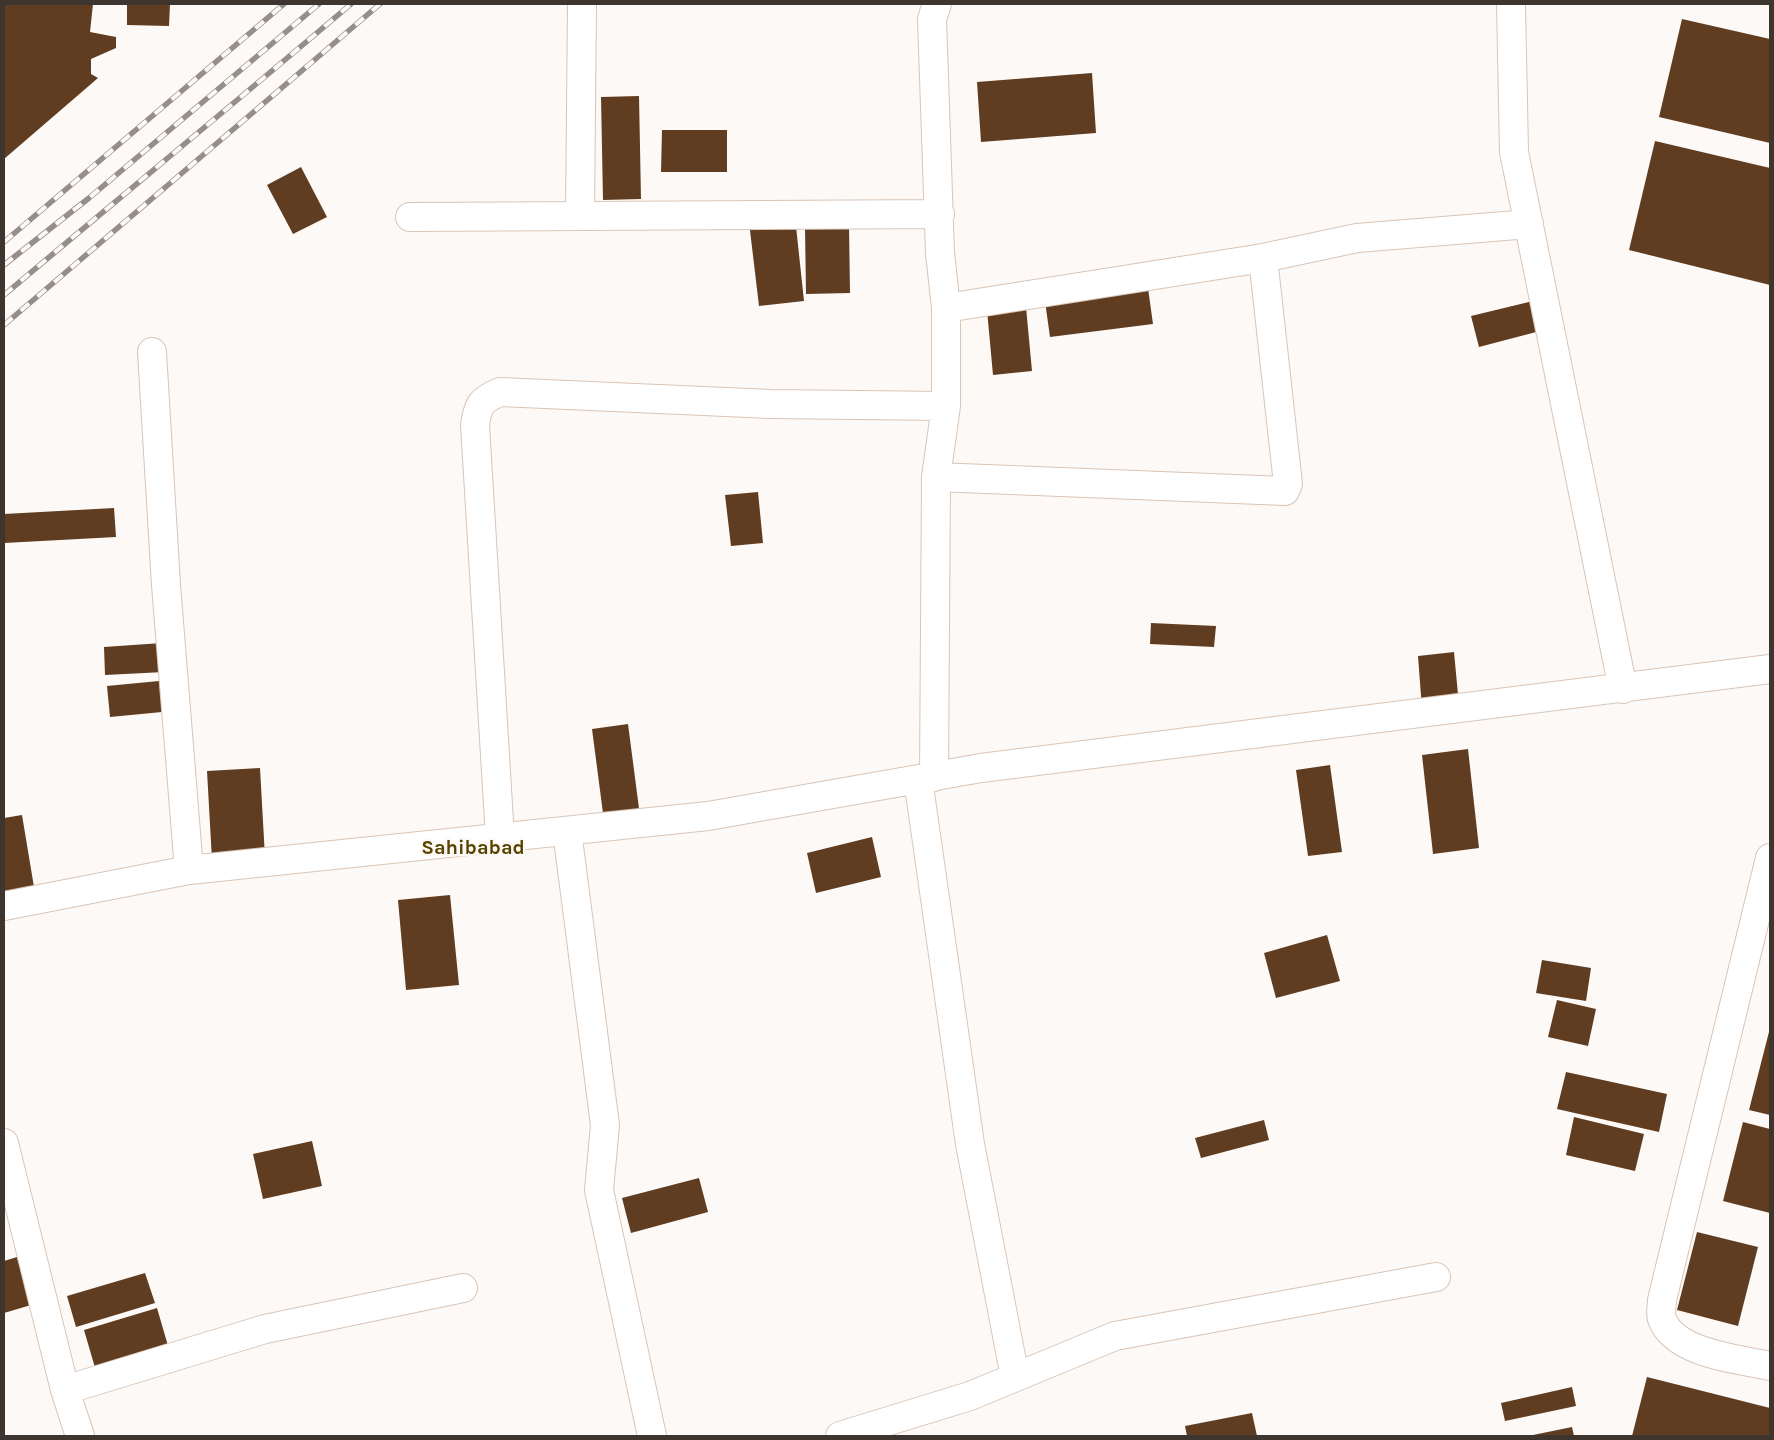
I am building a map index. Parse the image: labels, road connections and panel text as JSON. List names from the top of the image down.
{
  "districts": ["Sahibabad"]
}
